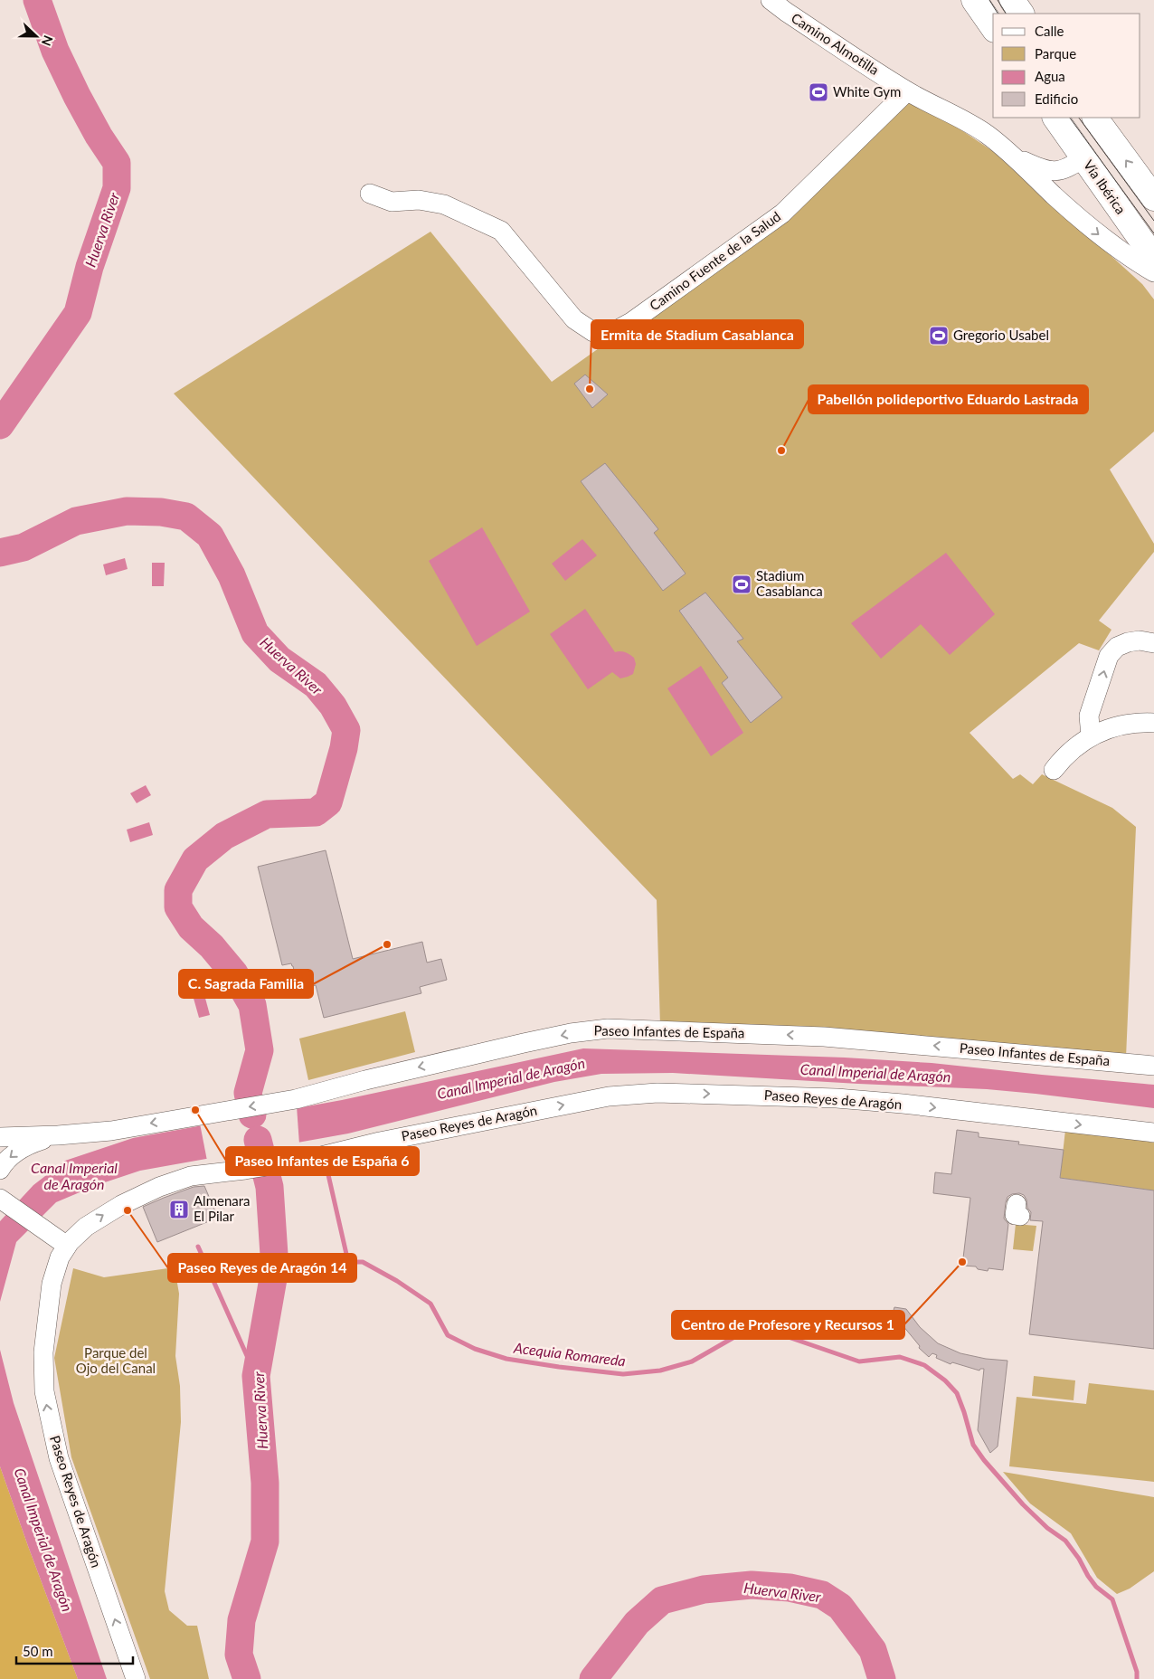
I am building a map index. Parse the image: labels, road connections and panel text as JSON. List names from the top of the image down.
{
  "streets": {
    "highway": ["Vía Ibérica"],
    "street": [
      "Camino Almotilla",
      "Camino Fuente de la Salud",
      "Paseo Infantes de España",
      "Paseo Reyes de Aragón"
    ]
  },
  "crossings": [
    ["Camino Almotilla", "Vía Ibérica"],
    ["Camino Almotilla", "Camino Fuente de la Salud"]
  ],
  "one_way": ["Paseo Infantes de España"],
  "water": ["Huerva River", "Canal Imperial de Aragón", "Acequia Romareda"],
  "parks": ["Parque del Ojo del Canal"],
  "places": {
    "sports": ["White Gym", "Gregorio Usabel", "Stadium Casablanca"],
    "other": [
      "Ermita de Stadium Casablanca",
      "Pabellón polideportivo Eduardo Lastrada",
      "C. Sagrada Familia",
      "Paseo Infantes de España 6",
      "Paseo Reyes de Aragón 14",
      "Centro de Profesore y Recursos 1"
    ],
    "building": ["Almenara El Pilar"]
  },
  "legend": [
    "Calle",
    "Parque",
    "Agua",
    "Edificio"
  ],
  "scale_bar": "50 m",
  "north": "right"
}
